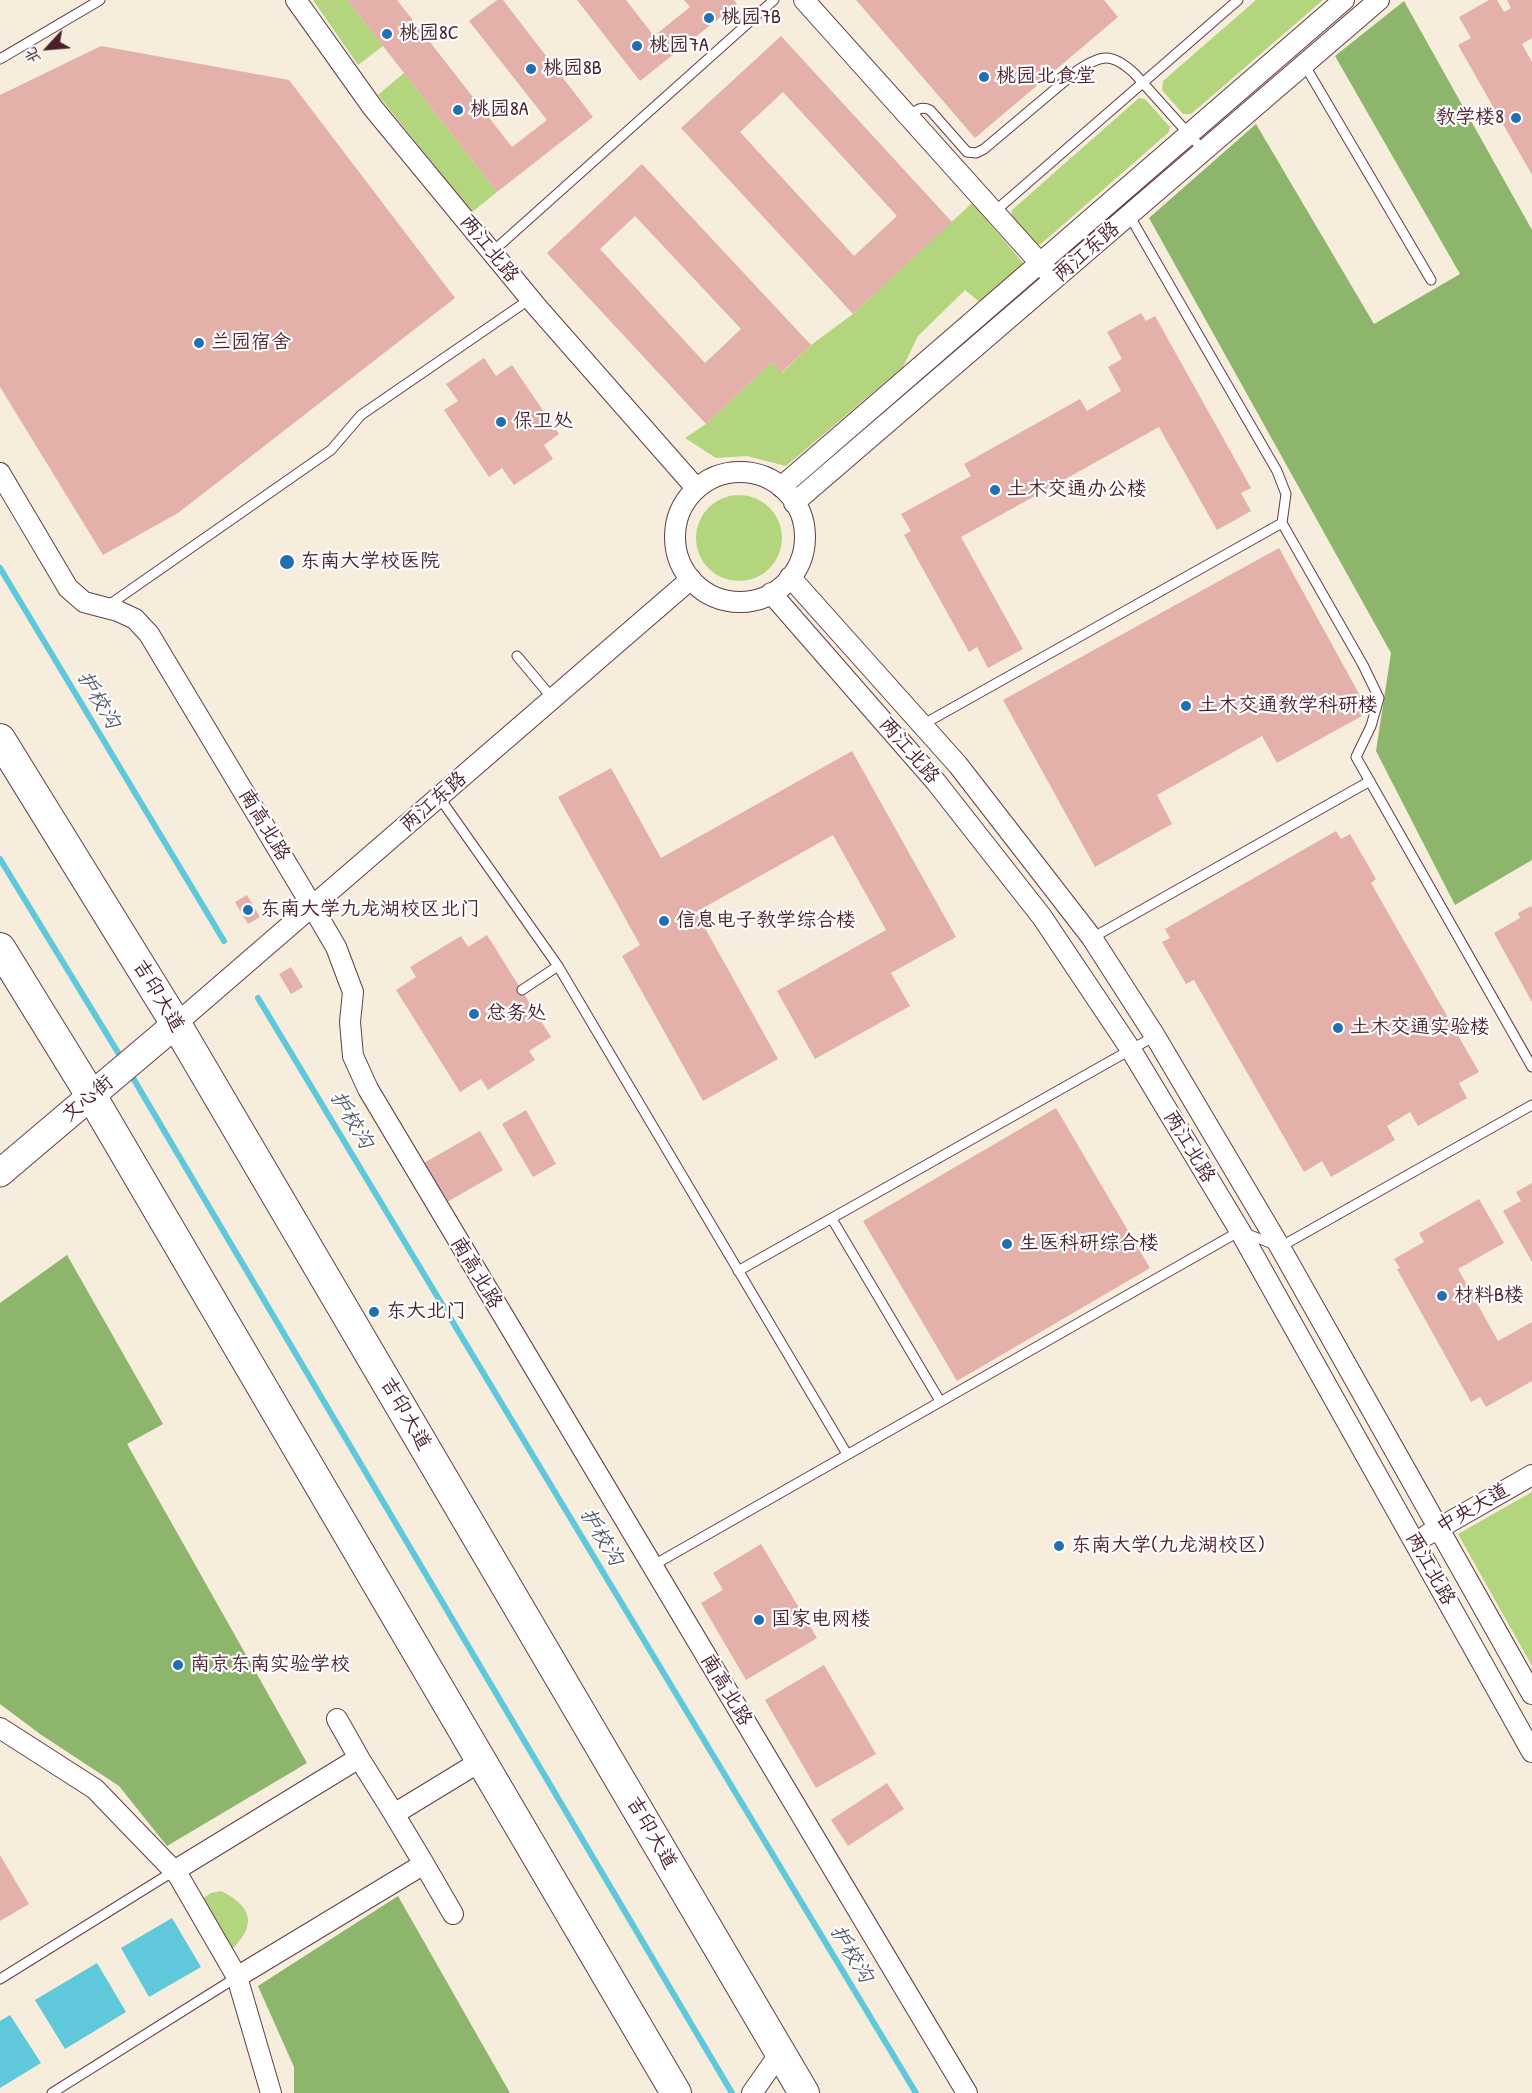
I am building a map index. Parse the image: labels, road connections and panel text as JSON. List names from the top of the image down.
{
  "streets": {
    "main road": ["吉印大道"],
    "street": [
      "两江北路",
      "两江东路",
      "南高北路",
      "文心街",
      "中央大道"
    ]
  },
  "crossings": [
    ["两江北路", "两江东路"],
    ["两江北路", "中央大道"],
    ["两江东路", "南高北路"],
    ["两江东路", "吉印大道"],
    ["两江东路", "文心街"],
    ["吉印大道", "文心街"]
  ],
  "water": ["护校沟"],
  "places": [
    "桃园7B",
    "桃园8C",
    "桃园7A",
    "桃园8B",
    "桃园北食堂",
    "桃园8A",
    "教学楼8",
    "兰园宿舍",
    "保卫处",
    "土木交通办公楼",
    "东南大学校医院",
    "土木交通教学科研楼",
    "东南大学九龙湖校区北门",
    "信息电子教学综合楼",
    "总务处",
    "土木交通实验楼",
    "生医科研综合楼",
    "材料B楼",
    "东大北门",
    "东南大学(九龙湖校区)",
    "国家电网楼",
    "南京东南实验学校"
  ],
  "north": "bottom left"
}
